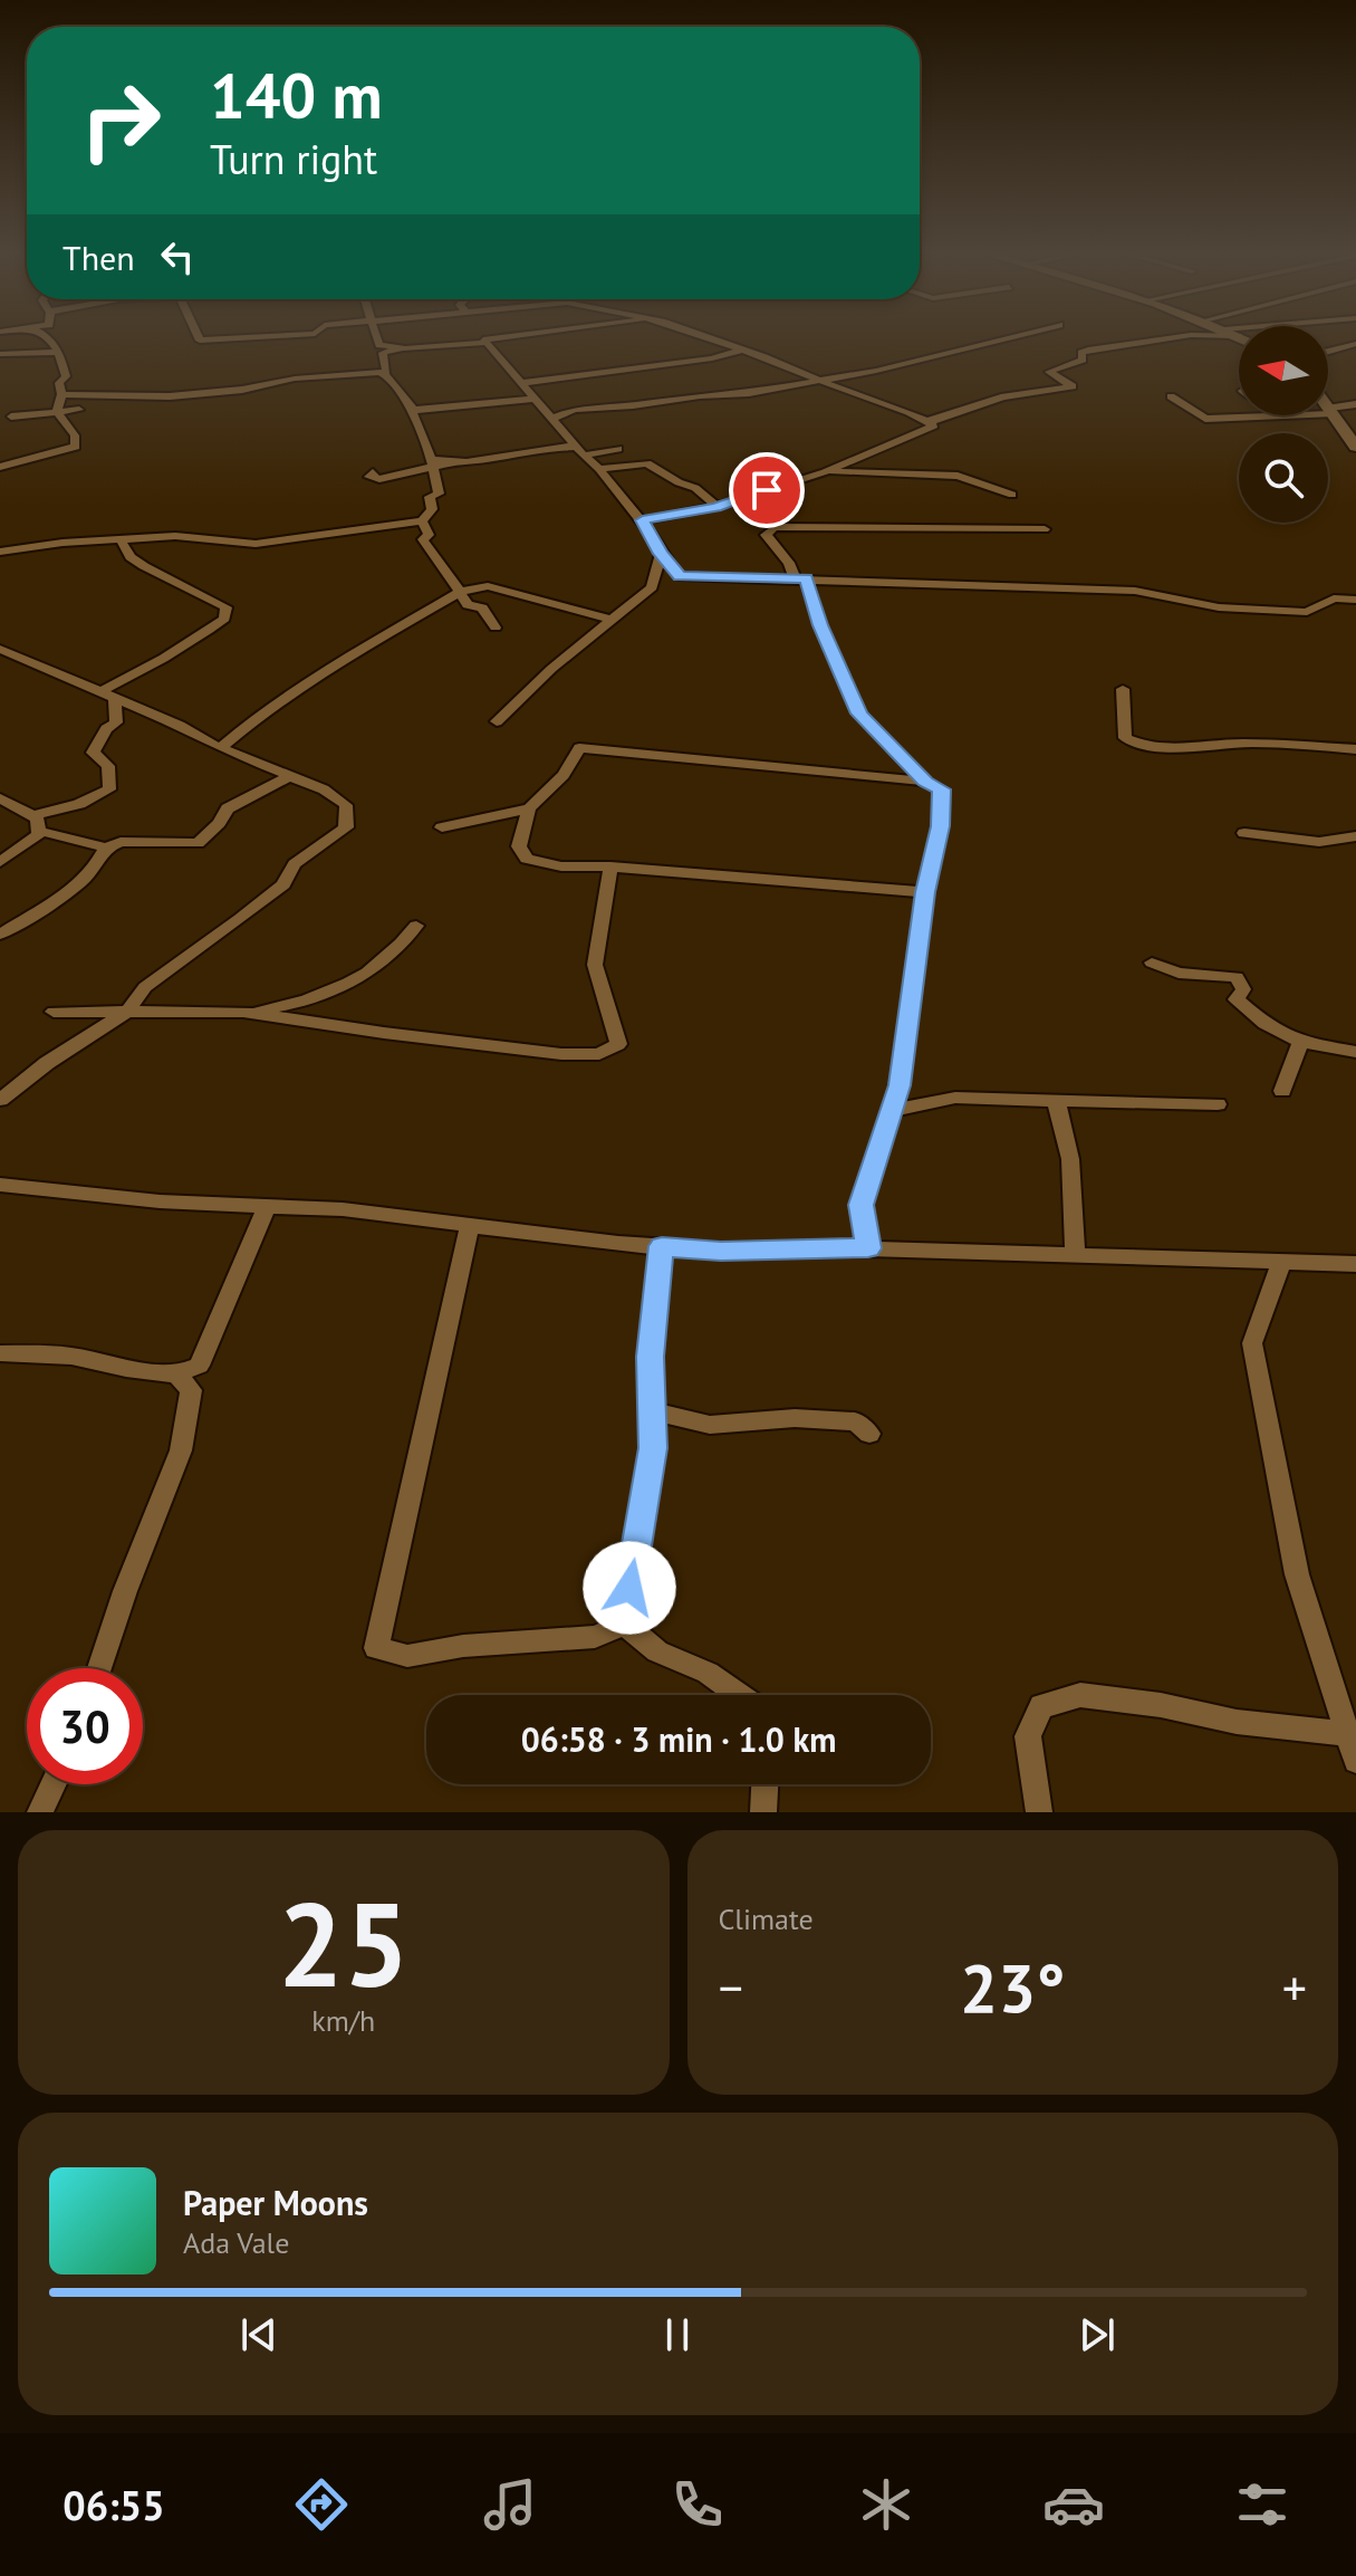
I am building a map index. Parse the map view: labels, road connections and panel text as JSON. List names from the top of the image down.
{
  "north": "left",
  "page": {
    "turn": ["140 m", "Turn right"],
    "then": "Then",
    "limit": "30",
    "trip": "06:58 · 3 min · 1.0 km",
    "tile": [
      ["25", "km/h"],
      "Climate"
    ],
    "heat": ["−", "23°", "+"],
    "song": ["Paper Moons", "Ada Vale"],
    "tabs": "06:55"
  }
}
